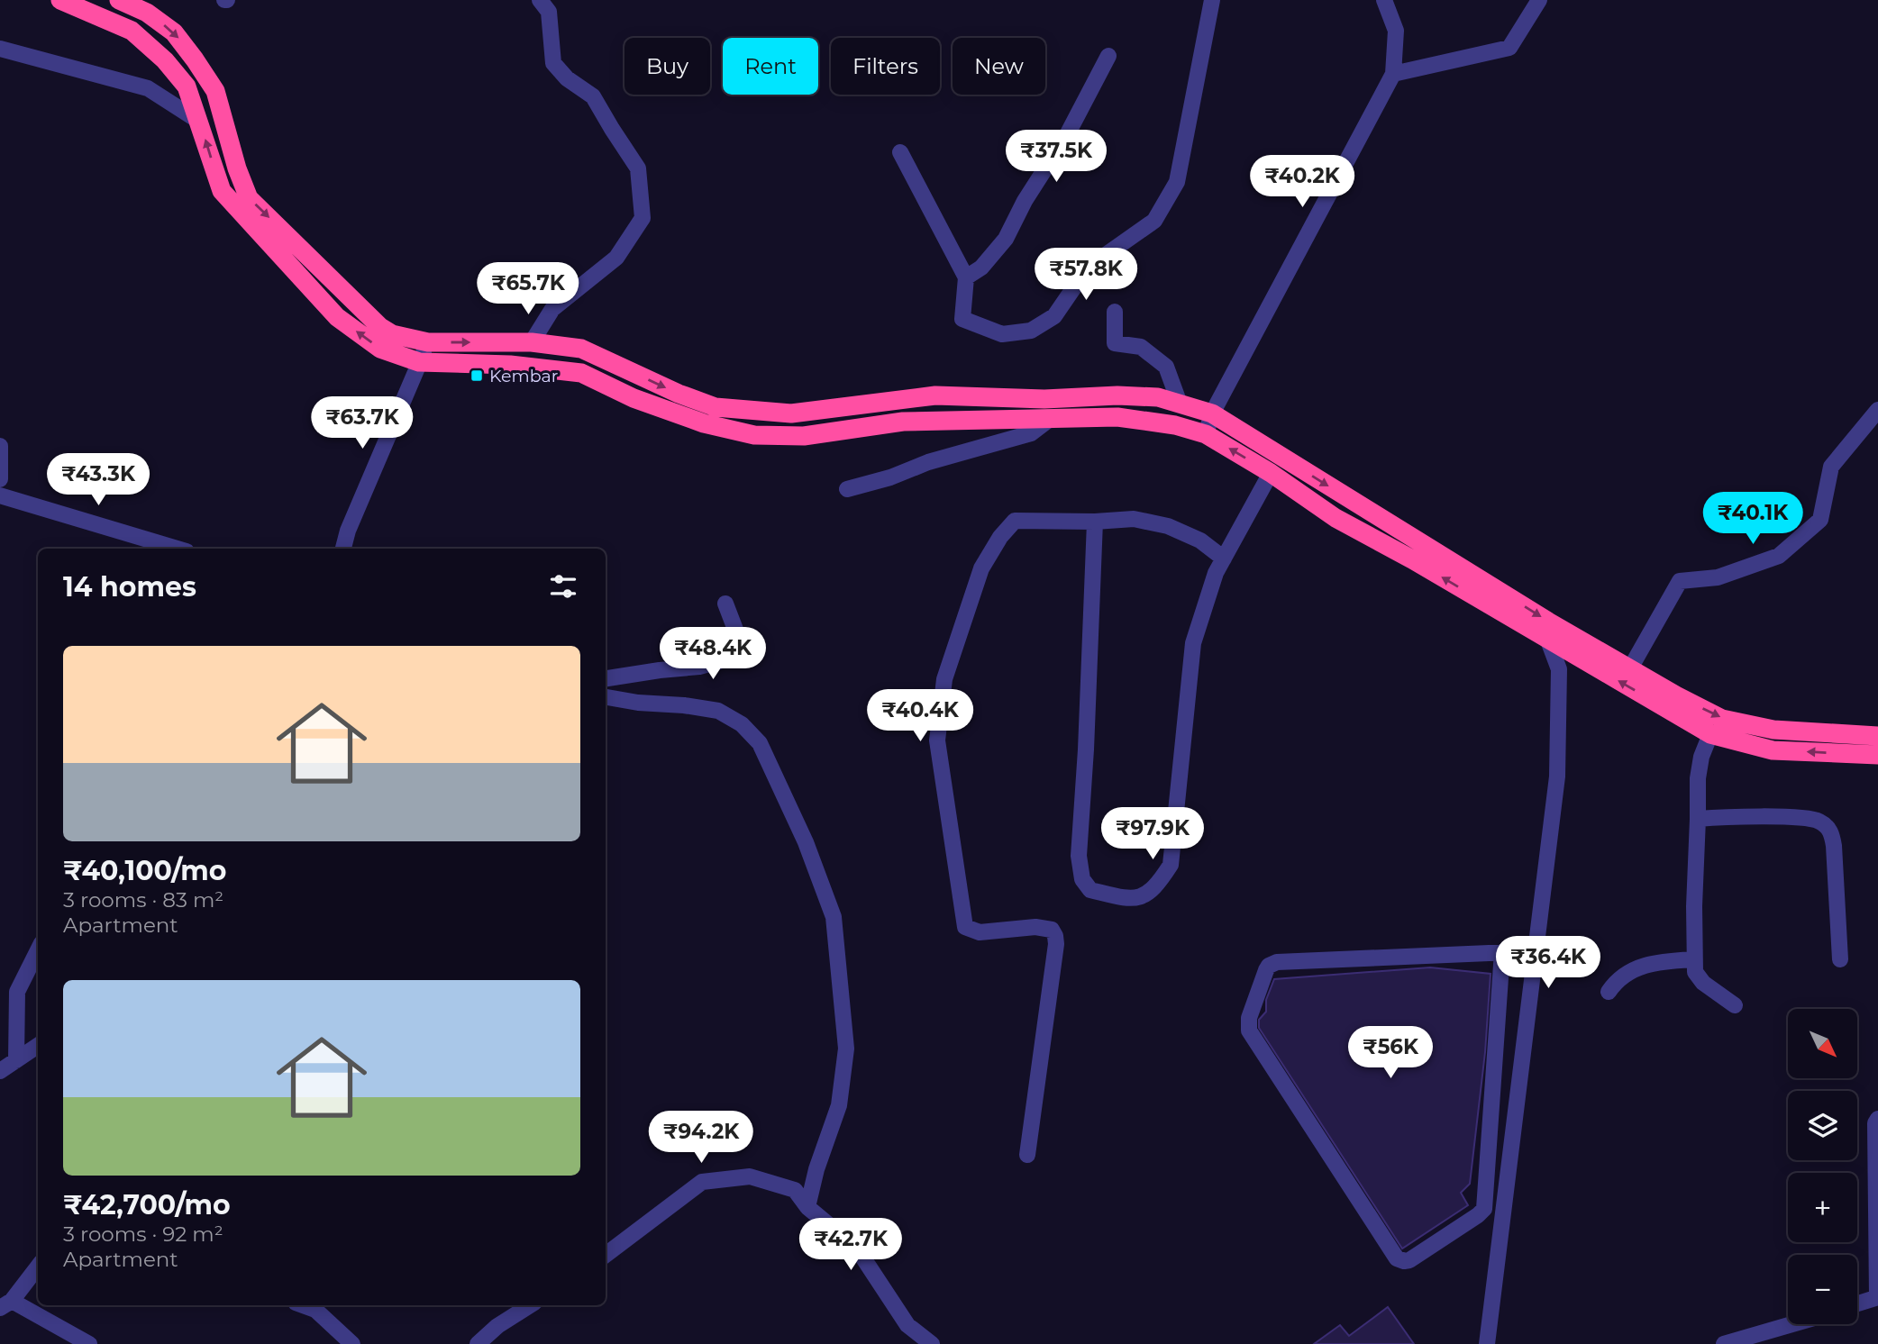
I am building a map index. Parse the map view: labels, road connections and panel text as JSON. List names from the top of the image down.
{
  "places": {
    "transit": ["Kembar"]
  },
  "north": "bottom right",
  "page": {
    "chip": [
      "Buy",
      "Rent",
      "Filters",
      "New"
    ],
    "price": [
      "₹37.5K",
      "₹40.2K",
      "₹57.8K",
      "₹65.7K",
      "₹63.7K",
      "₹43.3K",
      "₹40.1K",
      "₹48.4K",
      "₹40.4K",
      "₹97.9K",
      "₹36.4K",
      "₹56K",
      "₹94.2K",
      "₹42.7K"
    ],
    "heading": "14 homes",
    "list": [
      {
        "name": "₹40,100/mo",
        "note": "3 rooms · 83 m² · Apartment"
      },
      {
        "name": "₹42,700/mo",
        "note": "3 rooms · 92 m² · Apartment"
      }
    ],
    "map_buttons": ["+", "−"]
  }
}
